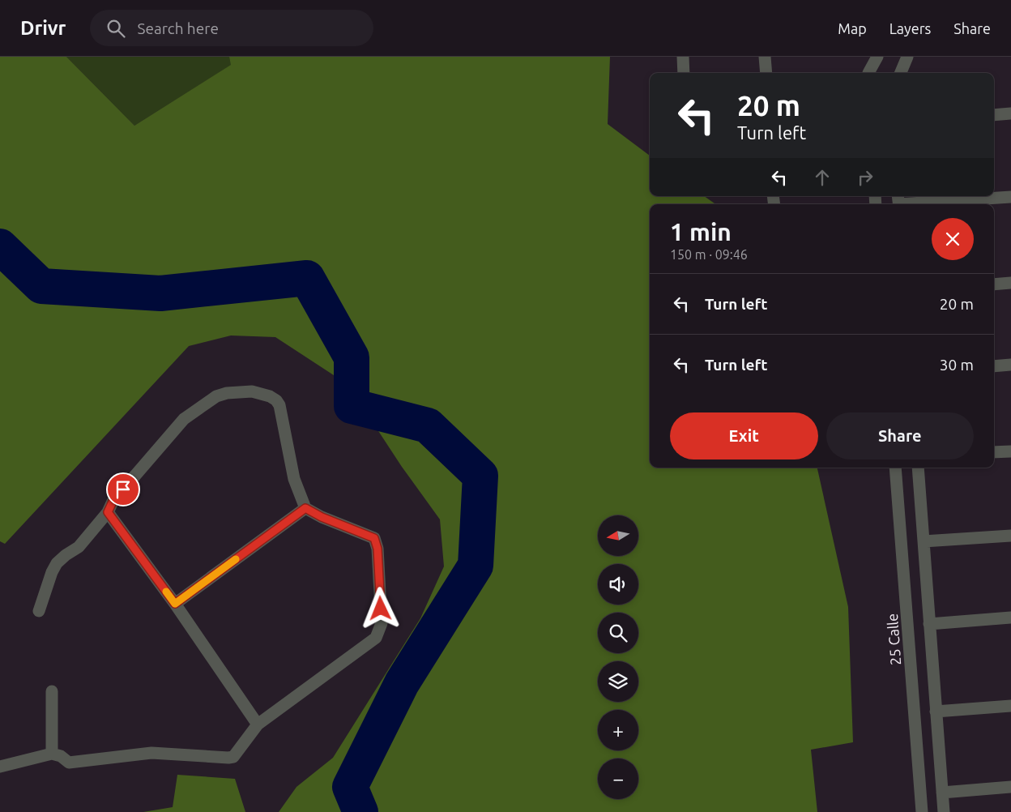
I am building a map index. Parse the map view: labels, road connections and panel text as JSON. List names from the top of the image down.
{
  "streets": {
    "street": ["25 Calle"]
  },
  "north": "left",
  "page": {
    "header": "Drivr",
    "search": "Search here",
    "nav": ["Map", "Layers", "Share"],
    "turn": ["20 m", "Turn left"],
    "heading": ["1 min", "150 m · 09:46"],
    "list": [
      {
        "name": "Turn left",
        "value": "20 m"
      },
      {
        "name": "Turn left",
        "value": "30 m"
      }
    ],
    "buttons": ["Exit", "Share"],
    "map_buttons": ["+", "−"]
  }
}
